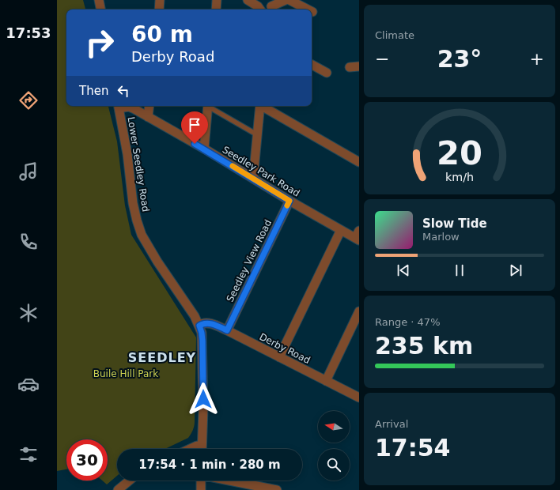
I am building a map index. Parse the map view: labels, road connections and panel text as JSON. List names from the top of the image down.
{
  "streets": {
    "street": [
      "Lower Seedley Road",
      "Seedley Park Road",
      "Seedley View Road",
      "Derby Road"
    ]
  },
  "crossings": [
    ["Lower Seedley Road", "Seedley Park Road"],
    ["Lower Seedley Road", "Derby Road"],
    ["Seedley Park Road", "Seedley View Road"],
    ["Seedley View Road", "Derby Road"]
  ],
  "districts": ["SEEDLEY"],
  "parks": ["Buile Hill Park"],
  "north": "left",
  "page": {
    "tabs": "17:53",
    "tile": [
      "Climate",
      ["Range · 47%", "235 km"],
      ["Arrival", "17:54"]
    ],
    "turn": ["60 m", "Derby Road"],
    "heat": ["−", "23°", "+"],
    "then": "Then",
    "song": ["Slow Tide", "Marlow"],
    "limit": "30",
    "trip": "17:54 · 1 min · 280 m",
    "gauge": ["20", "km/h"]
  }
}
